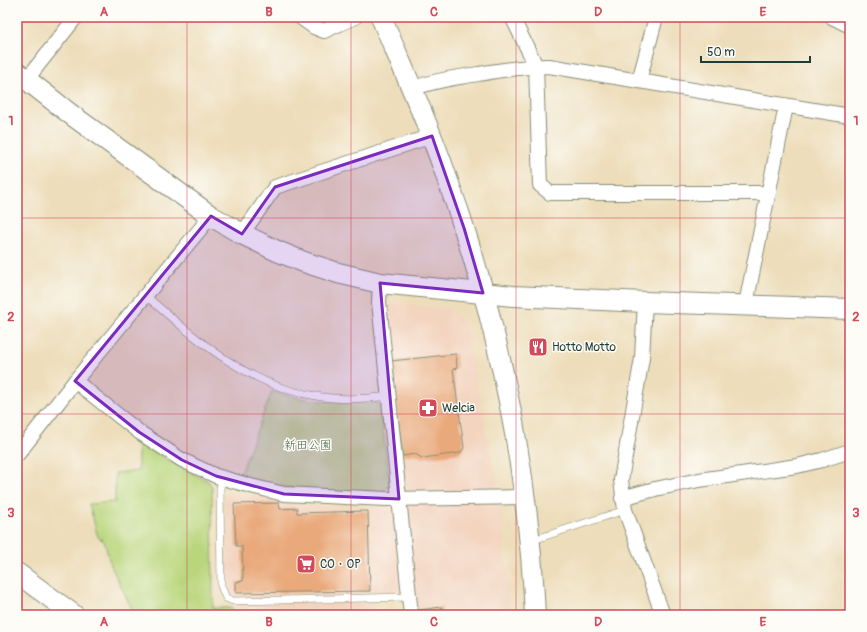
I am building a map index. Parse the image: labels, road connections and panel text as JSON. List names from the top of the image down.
{
  "parks": ["新田公園"],
  "places": {
    "restaurant": ["Hotto Motto"],
    "pharmacy": ["Welcia"],
    "supermarket": ["CO・OP"]
  },
  "scale_bar": "50 m",
  "grid": {
    "columns": [
      "A",
      "B",
      "C",
      "D",
      "E"
    ],
    "rows": ["1", "2", "3"]
  }
}
